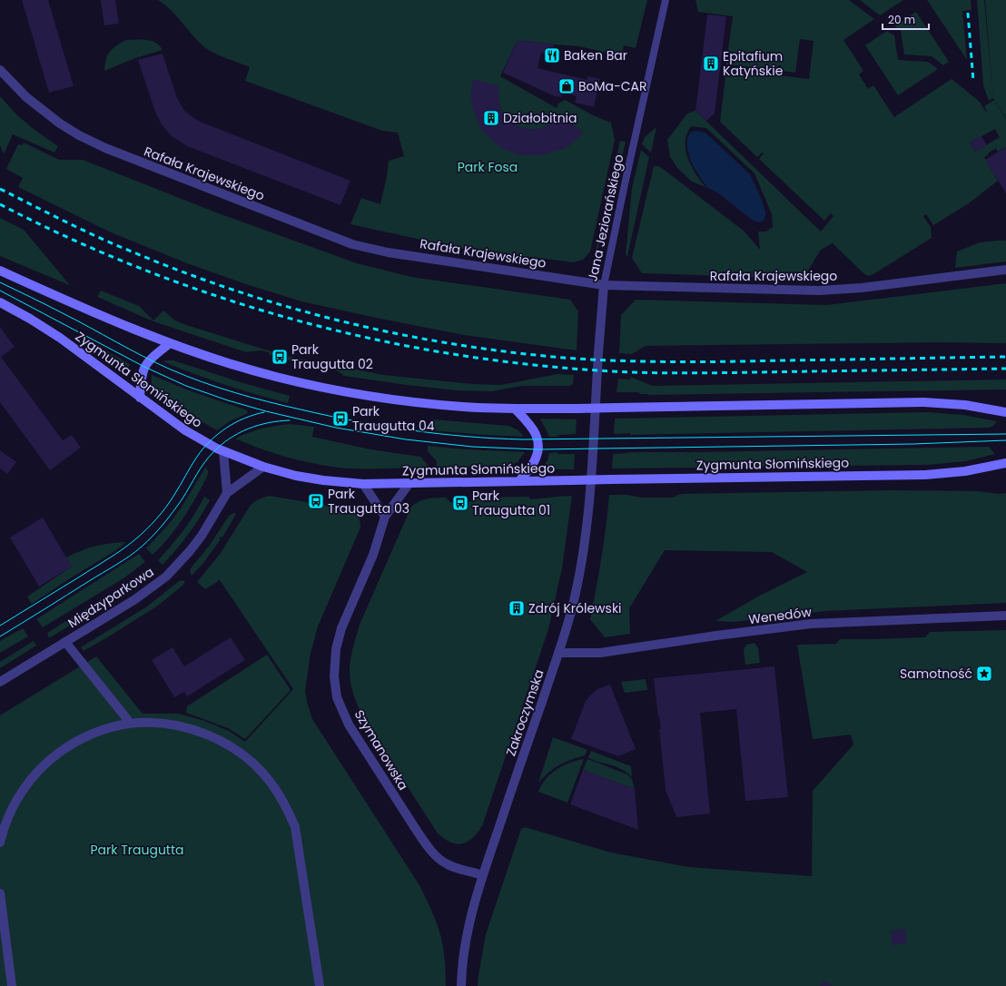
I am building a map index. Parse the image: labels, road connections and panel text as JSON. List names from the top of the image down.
{
  "streets": {
    "main road": ["Zygmunta Słomińskiego"],
    "street": [
      "Rafała Krajewskiego",
      "Jana Jeziorańskiego",
      "Międzyparkowa",
      "Wenedów",
      "Zakroczymska",
      "Szymanowska"
    ]
  },
  "crossings": [
    ["Rafała Krajewskiego", "Jana Jeziorańskiego"],
    ["Jana Jeziorańskiego", "Zakroczymska"],
    ["Zygmunta Słomińskiego", "Międzyparkowa"],
    ["Zygmunta Słomińskiego", "Szymanowska"],
    ["Wenedów", "Zakroczymska"],
    ["Zakroczymska", "Szymanowska"]
  ],
  "parks": ["Park Fosa", "Park Traugutta"],
  "places": {
    "restaurant": ["Baken Bar"],
    "building": ["Epitafium Katyńskie", "Działobitnia", "Zdrój Królewski"],
    "shop": ["BoMa-CAR"],
    "bus stop": [
      "Park Traugutta 02",
      "Park Traugutta 04",
      "Park Traugutta 03",
      "Park Traugutta 01"
    ],
    "place": ["Samotność"]
  },
  "scale_bar": "20 m"
}
